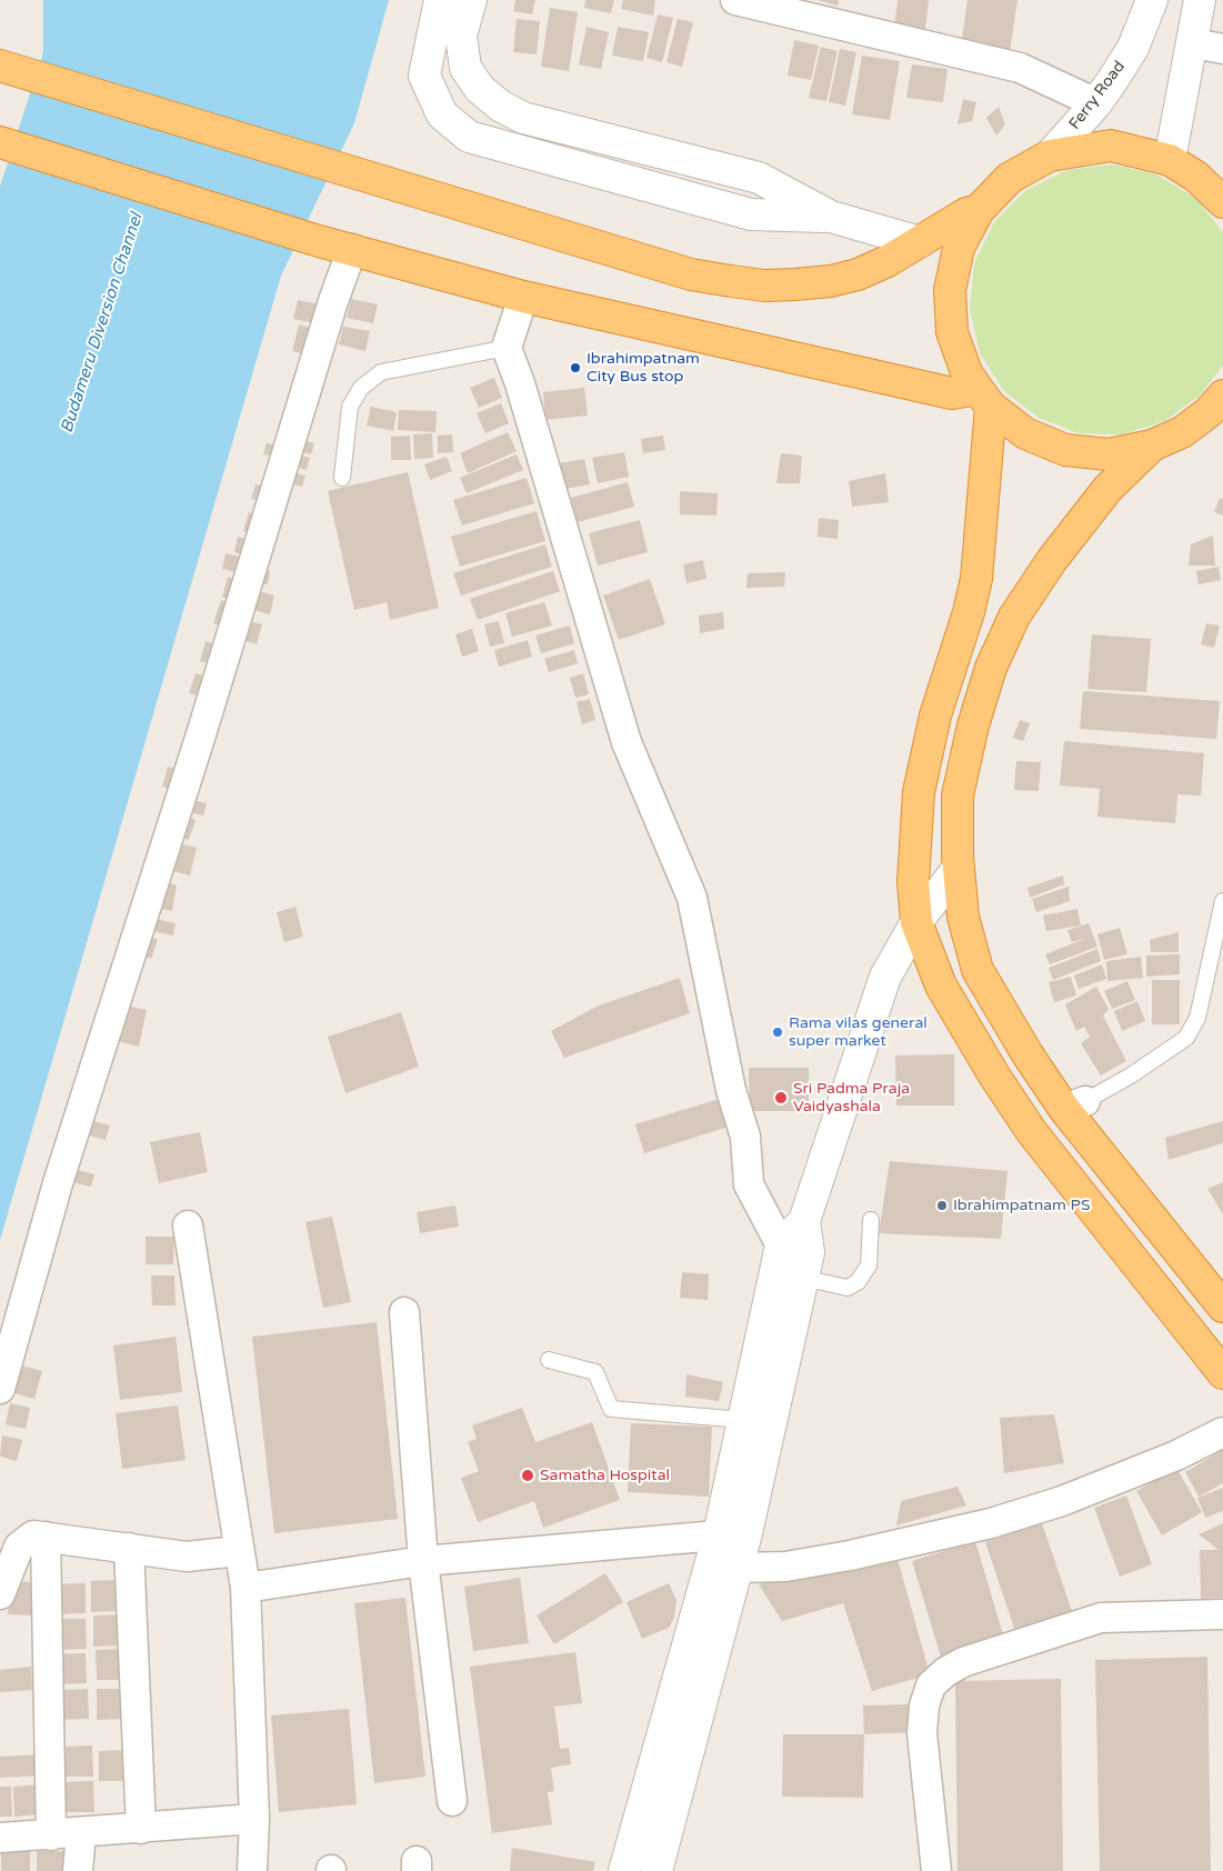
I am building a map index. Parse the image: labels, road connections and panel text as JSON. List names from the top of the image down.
{
  "streets": {
    "street": ["Ferry Road"]
  },
  "water": ["Budameru Diversion Channel"],
  "places": [
    "Ibrahimpatnam City Bus stop",
    "Rama vilas general super market",
    "Sri Padma Praja Vaidyashala",
    "Ibrahimpatnam PS",
    "Samatha Hospital"
  ]
}
